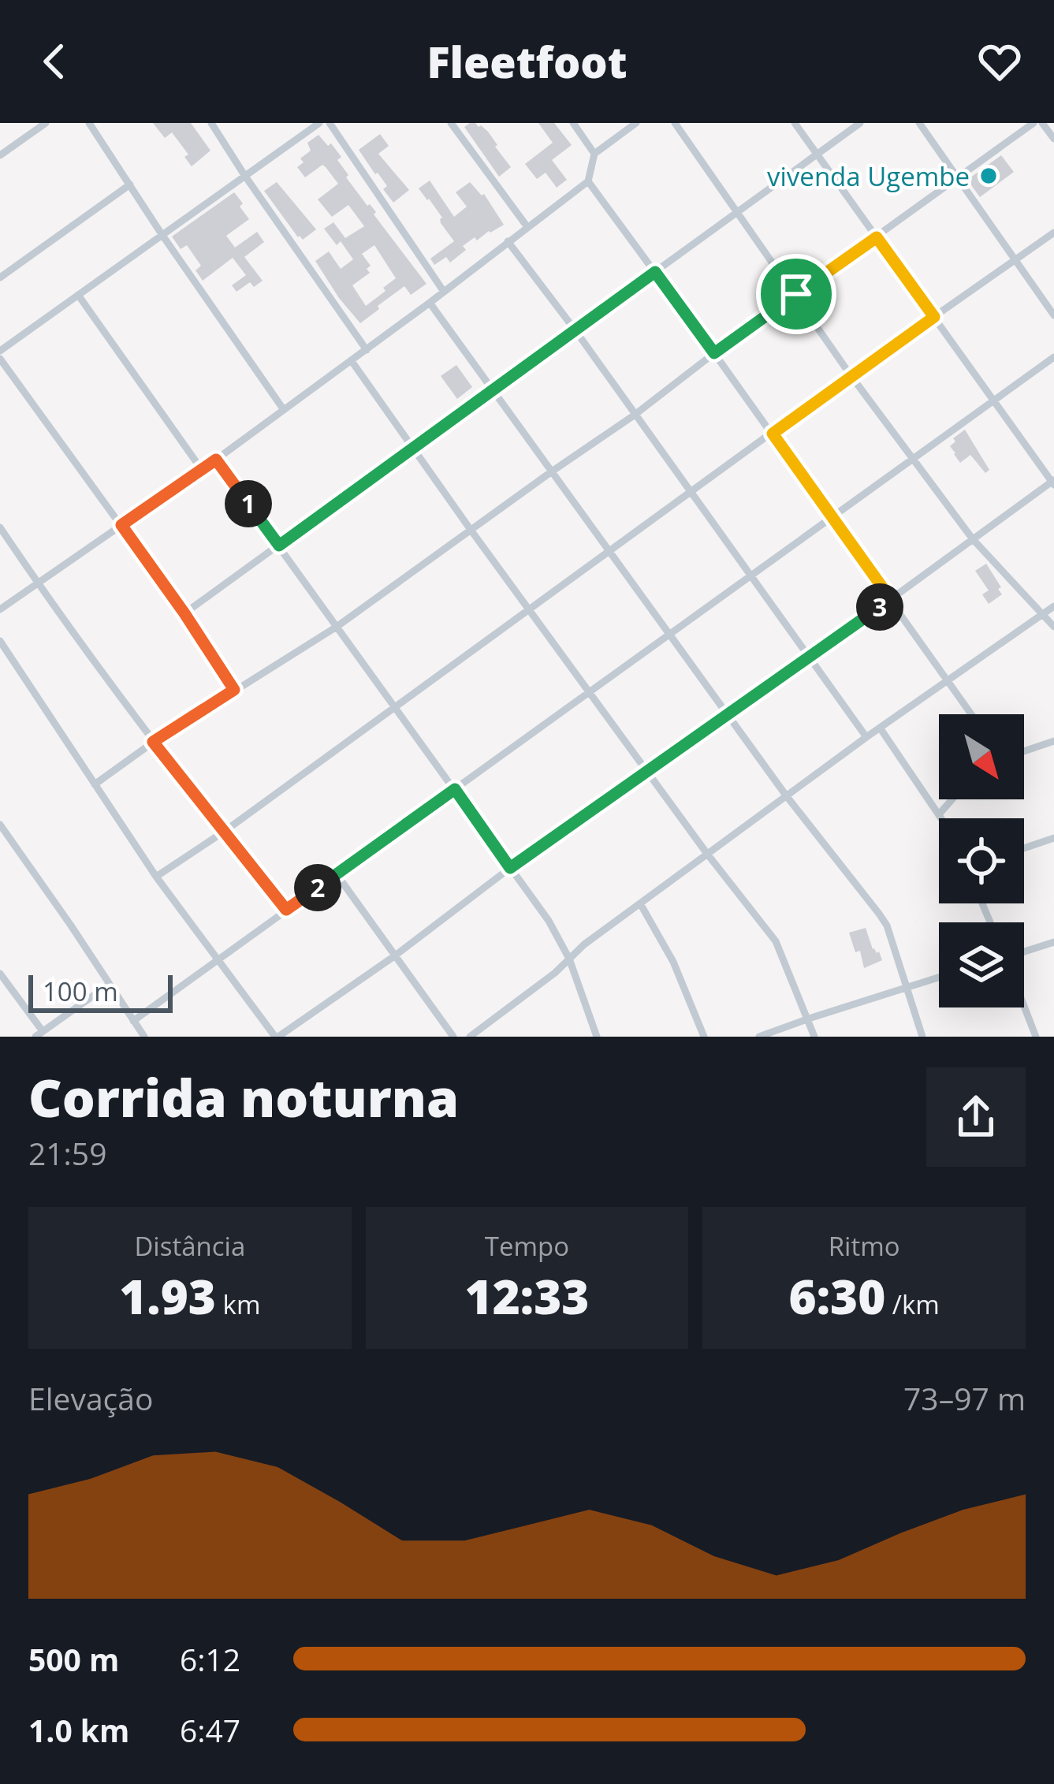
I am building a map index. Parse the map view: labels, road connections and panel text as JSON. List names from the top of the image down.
{
  "places": ["vivenda Ugembe"],
  "scale_bar": "100 m",
  "north": "bottom right",
  "page": {
    "header": "Fleetfoot",
    "pins": ["1", "3", "2"],
    "scale": "100 m",
    "heading": ["Corrida noturna", "21:59"],
    "stats": [
      ["Distância", "1.93 km"],
      ["Tempo", "12:33"],
      ["Ritmo", "6:30 /km"]
    ],
    "chart": ["Elevação", "73–97 m"],
    "list": [
      {
        "name": "500 m",
        "note": "6:12"
      },
      {
        "name": "1.0 km",
        "note": "6:47"
      }
    ]
  }
}
